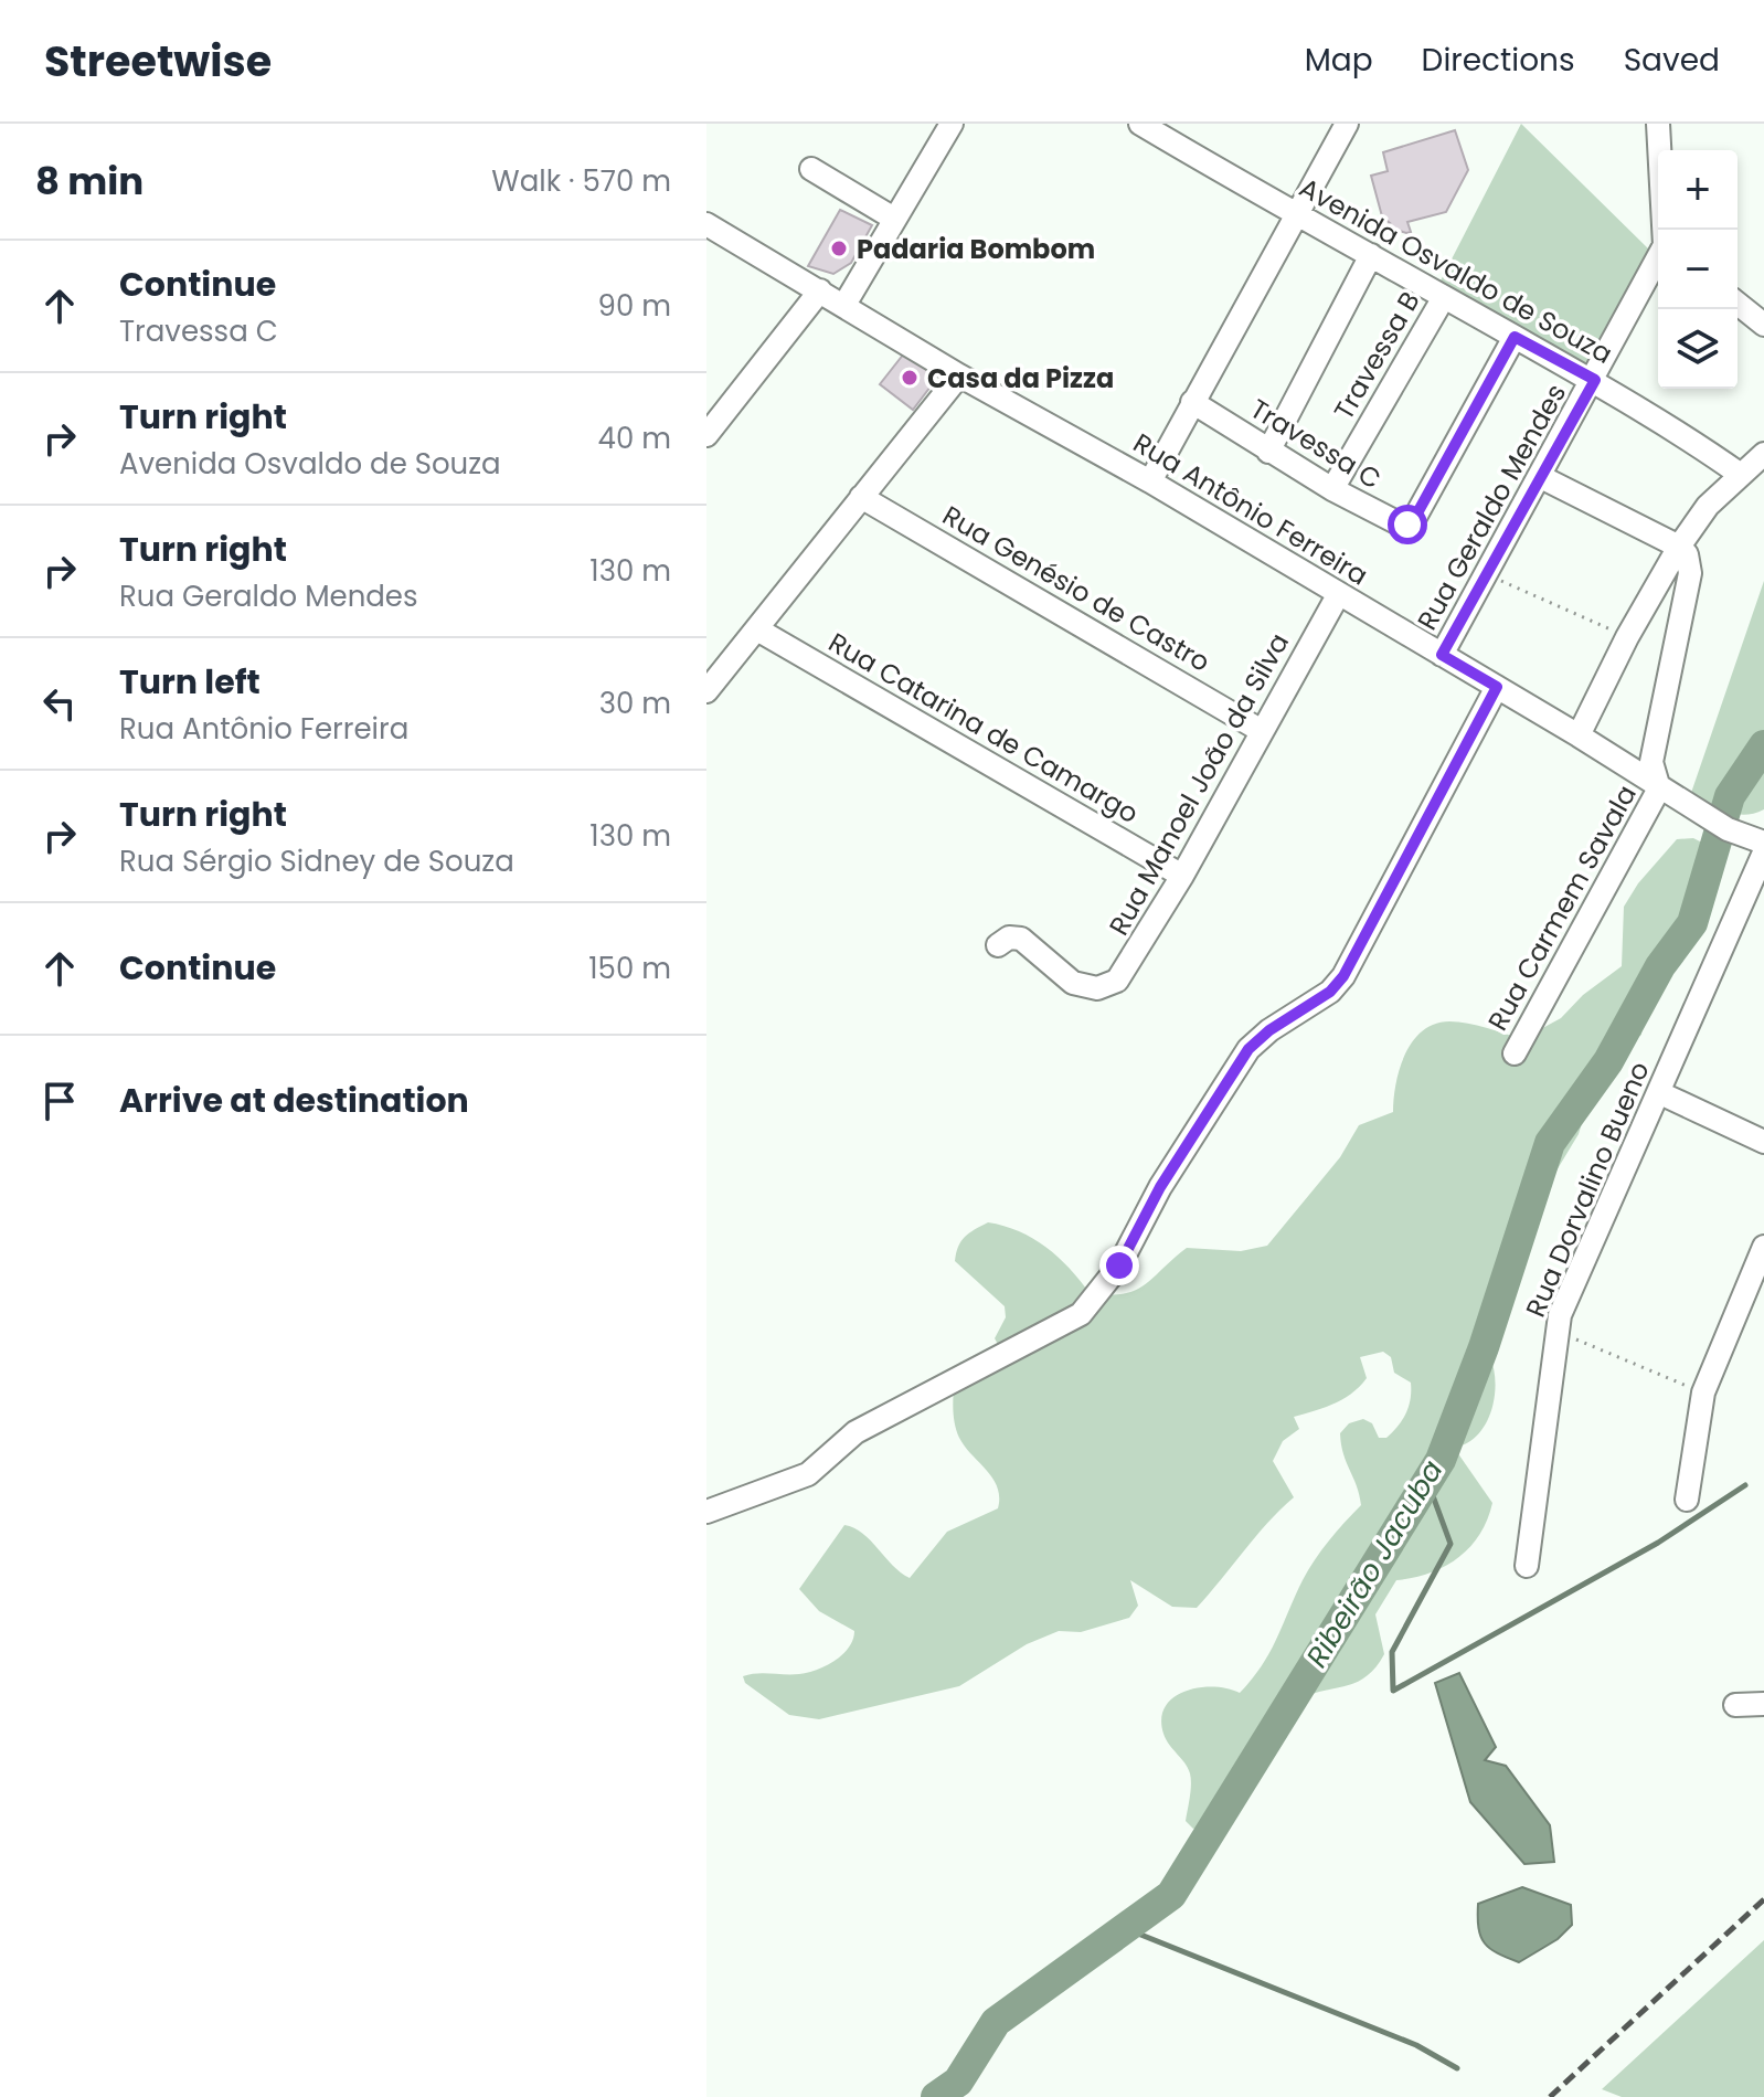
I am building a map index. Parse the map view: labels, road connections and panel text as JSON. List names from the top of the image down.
{
  "streets": {
    "street": [
      "Avenida Osvaldo de Souza",
      "Travessa B",
      "Travessa C",
      "Rua Geraldo Mendes",
      "Rua Antônio Ferreira",
      "Rua Genésio de Castro",
      "Rua Catarina de Camargo",
      "Rua Manoel João da Silva",
      "Rua Carmem Savala",
      "Rua Dorvalino Bueno"
    ]
  },
  "crossings": [
    ["Avenida Osvaldo de Souza", "Travessa B"],
    ["Avenida Osvaldo de Souza", "Travessa C"],
    ["Avenida Osvaldo de Souza", "Rua Geraldo Mendes"],
    ["Travessa B", "Travessa C"],
    ["Rua Geraldo Mendes", "Rua Antônio Ferreira"],
    ["Rua Antônio Ferreira", "Rua Manoel João da Silva"],
    ["Rua Antônio Ferreira", "Rua Carmem Savala"],
    ["Rua Genésio de Castro", "Rua Manoel João da Silva"],
    ["Rua Catarina de Camargo", "Rua Manoel João da Silva"]
  ],
  "water": ["Ribeirão Jacuba"],
  "places": ["Padaria Bombom", "Casa da Pizza"],
  "page": {
    "header": "Streetwise",
    "nav": ["Map", "Directions", "Saved"],
    "heading": ["8 min", "Walk · 570 m"],
    "map_buttons": ["+", "−"],
    "list": [
      ["Continue", "Travessa C", "90 m"],
      ["Turn right", "Avenida Osvaldo de Souza", "40 m"],
      ["Turn right", "Rua Geraldo Mendes", "130 m"],
      ["Turn left", "Rua Antônio Ferreira", "30 m"],
      ["Turn right", "Rua Sérgio Sidney de Souza", "130 m"],
      ["Continue", "150 m"],
      "Arrive at destination"
    ]
  }
}
